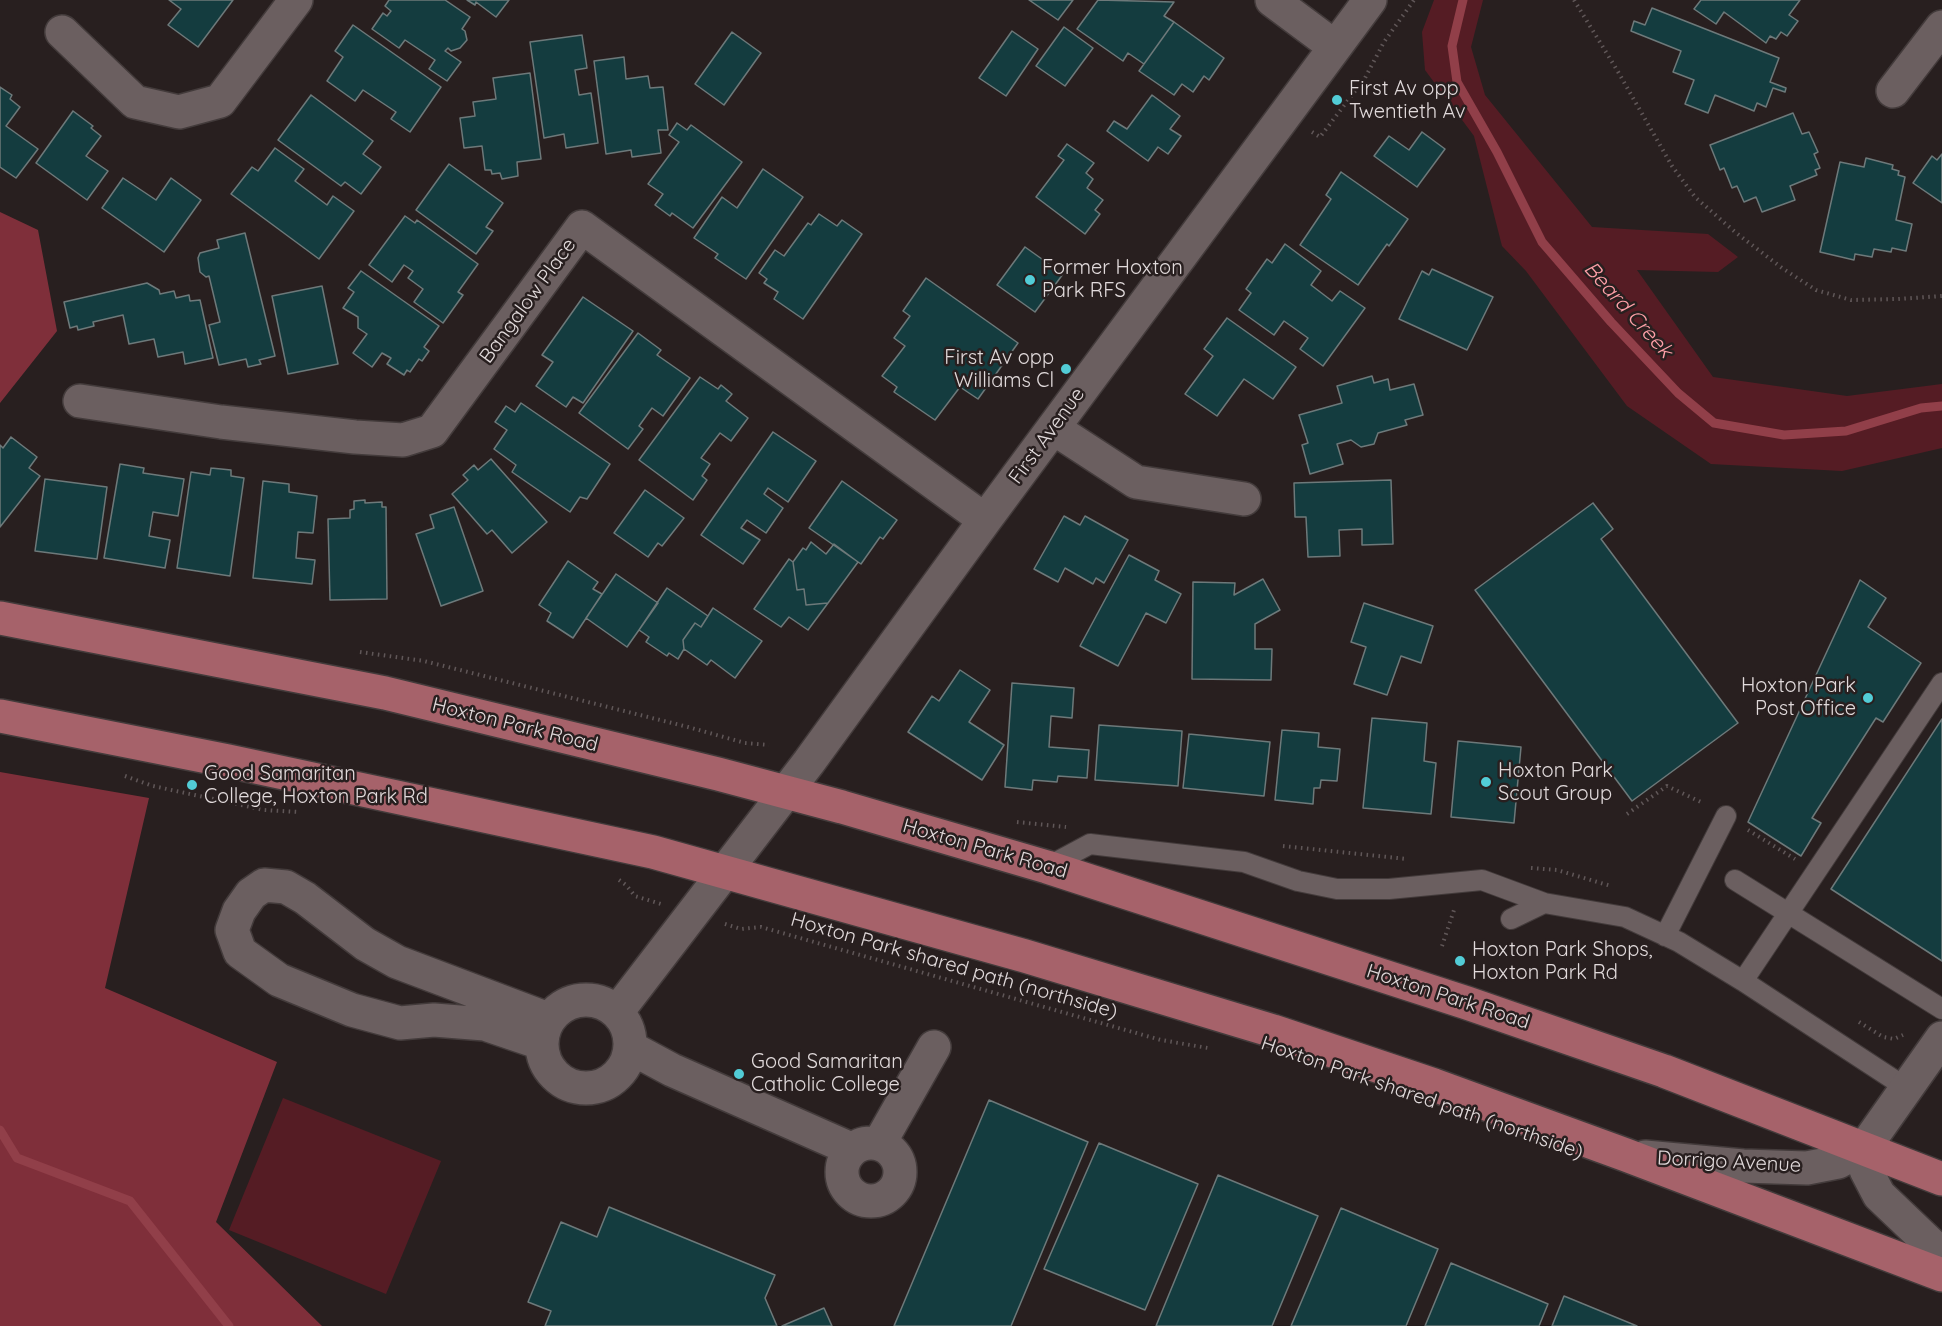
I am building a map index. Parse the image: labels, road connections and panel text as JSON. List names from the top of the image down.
{
  "streets": {
    "main road": ["Hoxton Park Road"],
    "street": ["Bangalow Place", "First Avenue", "Dorrigo Avenue"],
    "path": ["Hoxton Park shared path (northside)"]
  },
  "crossings": [
    ["Bangalow Place", "First Avenue"],
    ["First Avenue", "Hoxton Park Road"],
    ["Hoxton Park Road", "Dorrigo Avenue"]
  ],
  "water": ["Beard Creek"],
  "places": [
    "First Av opp Twentieth Av",
    "Former Hoxton Park RFS",
    "First Av opp Williams Cl",
    "Hoxton Park Post Office",
    "Hoxton Park Scout Group",
    "Good Samaritan College, Hoxton Park Rd",
    "Hoxton Park Shops, Hoxton Park Rd",
    "Good Samaritan Catholic College"
  ]
}
